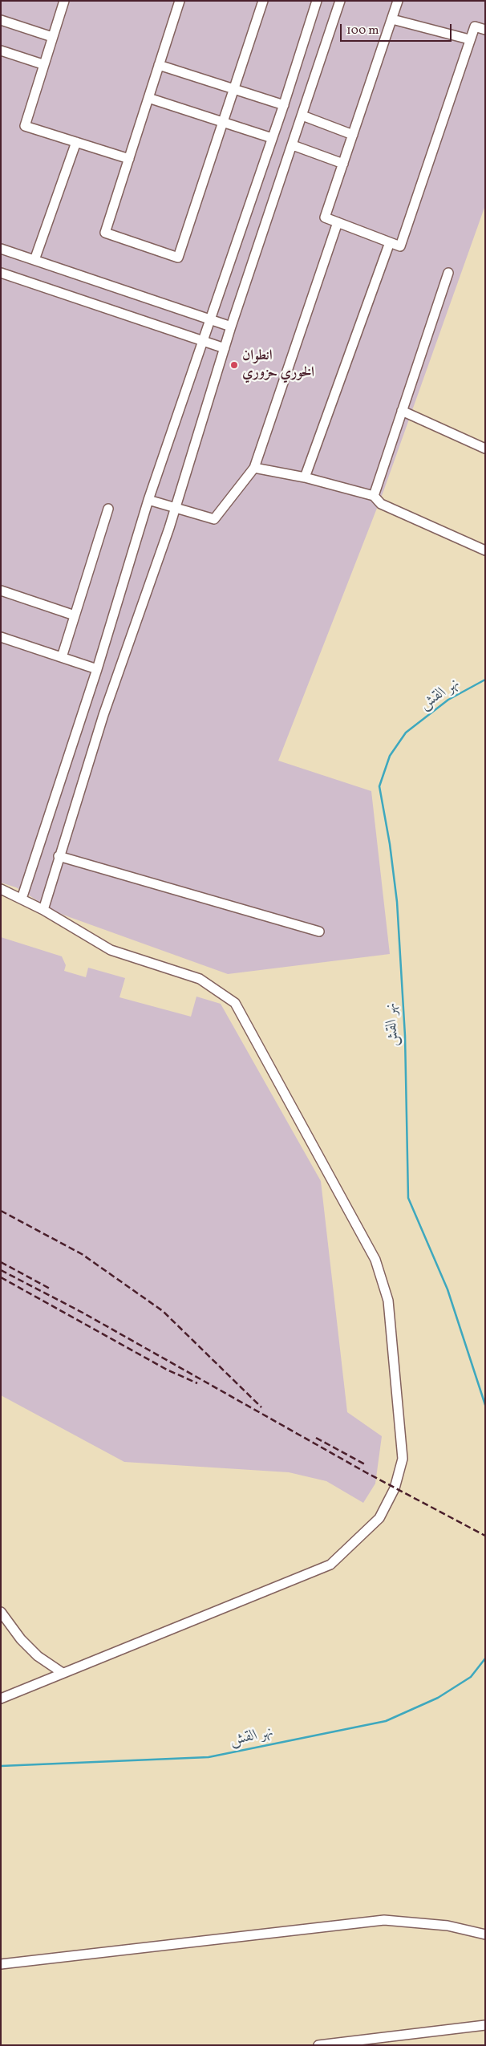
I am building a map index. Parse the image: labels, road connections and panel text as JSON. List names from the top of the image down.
{
  "water": ["نهر القش"],
  "places": ["انطوان الخوري حزوري"],
  "scale_bar": "100 m"
}
